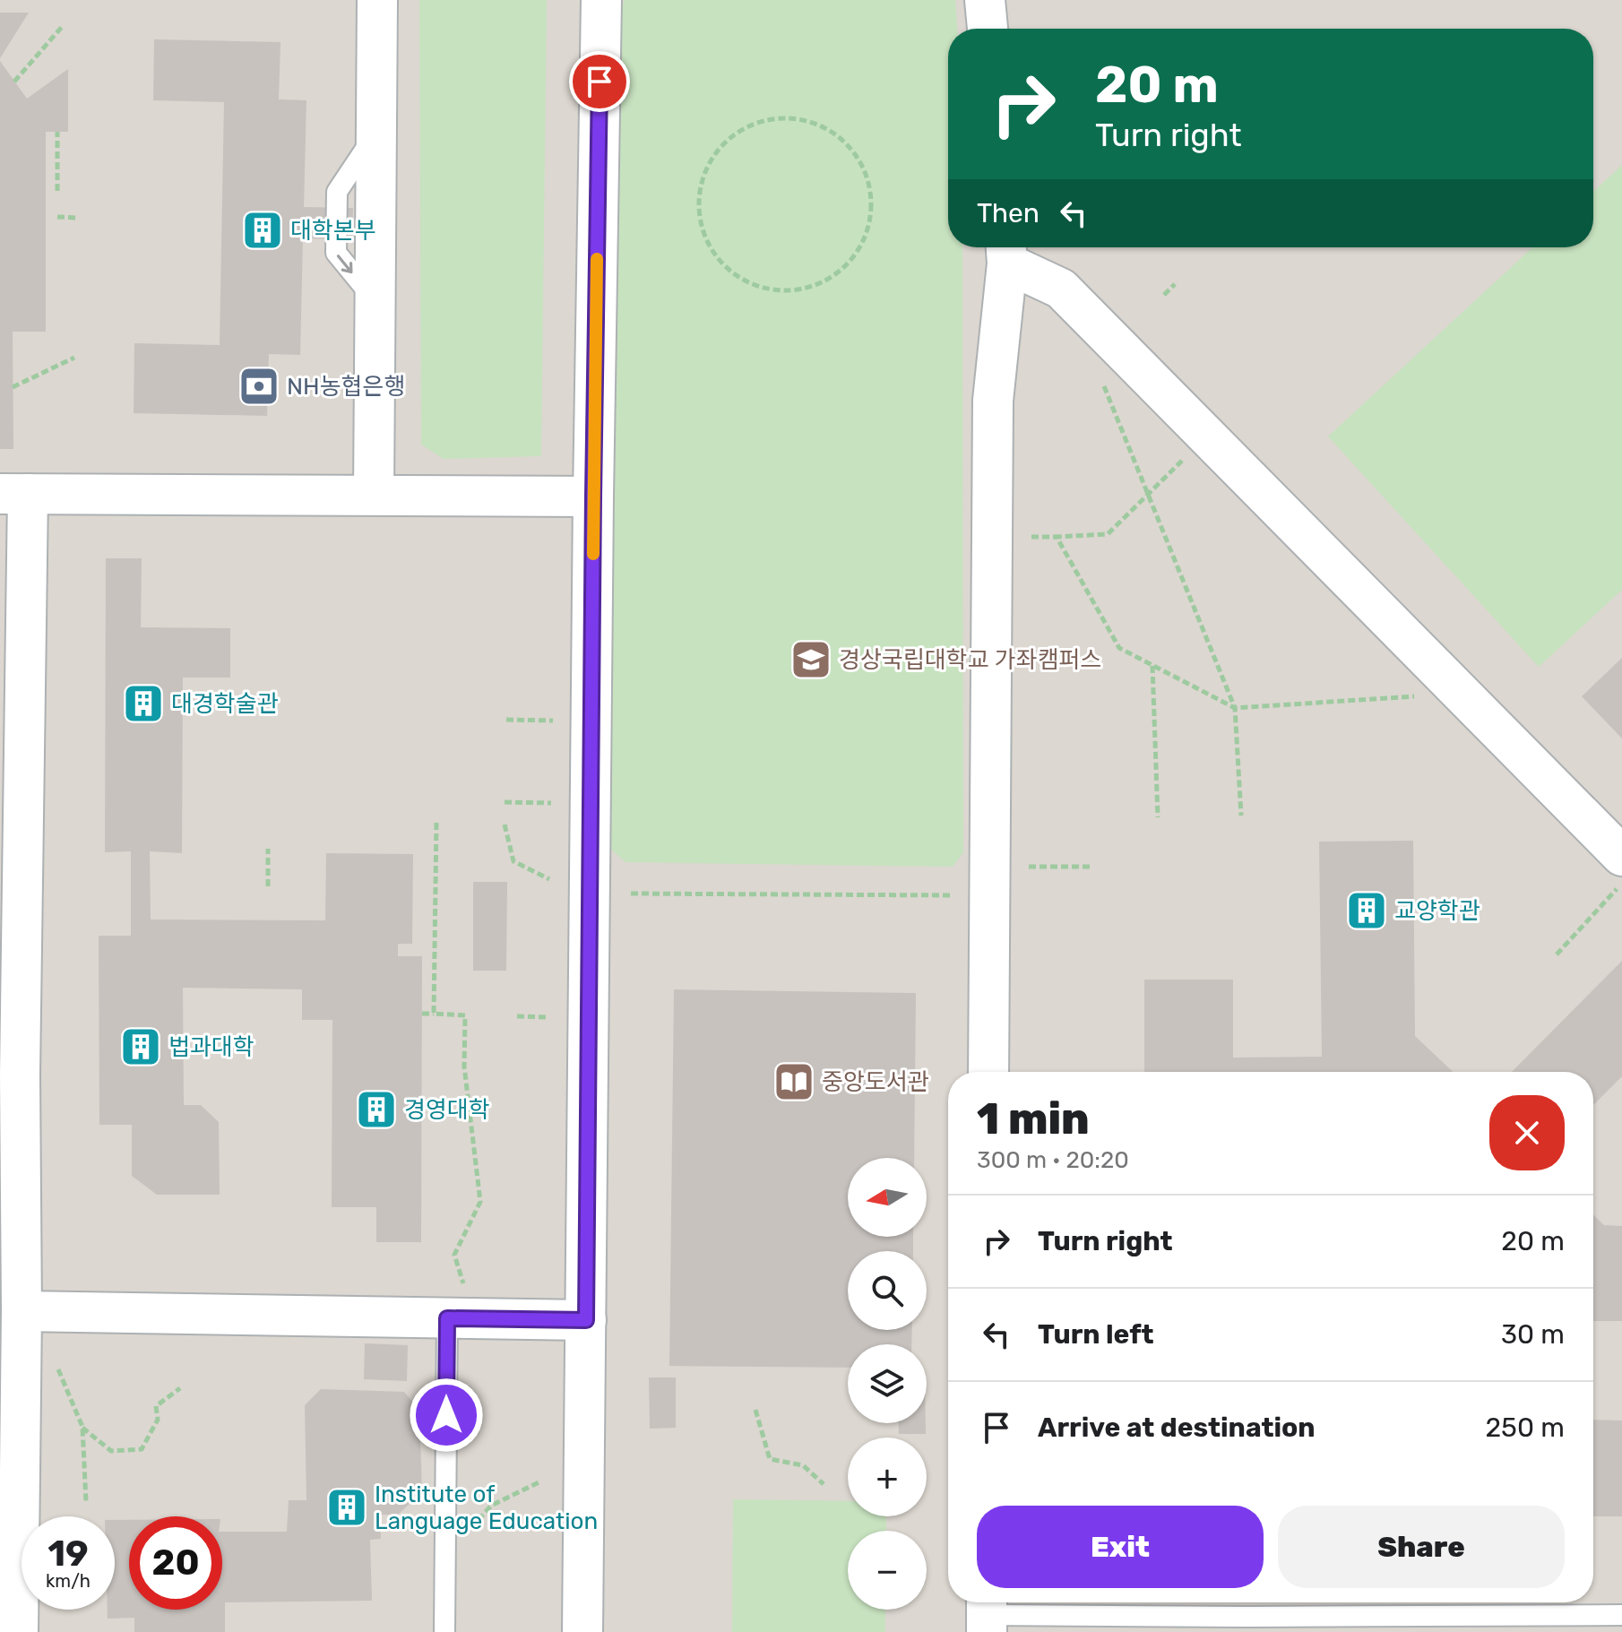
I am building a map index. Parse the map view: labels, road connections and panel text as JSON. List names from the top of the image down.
{
  "places": {
    "building": [
      "대학본부",
      "대경학술관",
      "교양학관",
      "법과대학",
      "경영대학",
      "Institute of Language Education"
    ],
    "bank": ["NH농협은행"],
    "school or university": ["경상국립대학교 가좌캠퍼스"],
    "library": ["중앙도서관"]
  },
  "north": "left",
  "page": {
    "turn": ["20 m", "Turn right"],
    "then": "Then",
    "heading": ["1 min", "300 m · 20:20"],
    "map_buttons": ["+", "−"],
    "list": [
      {
        "name": "Turn right",
        "value": "20 m"
      },
      {
        "name": "Turn left",
        "value": "30 m"
      },
      {
        "name": "Arrive at destination",
        "value": "250 m"
      }
    ],
    "buttons": ["Exit", "Share"],
    "speed": "19 km/h",
    "limit": "20"
  }
}
